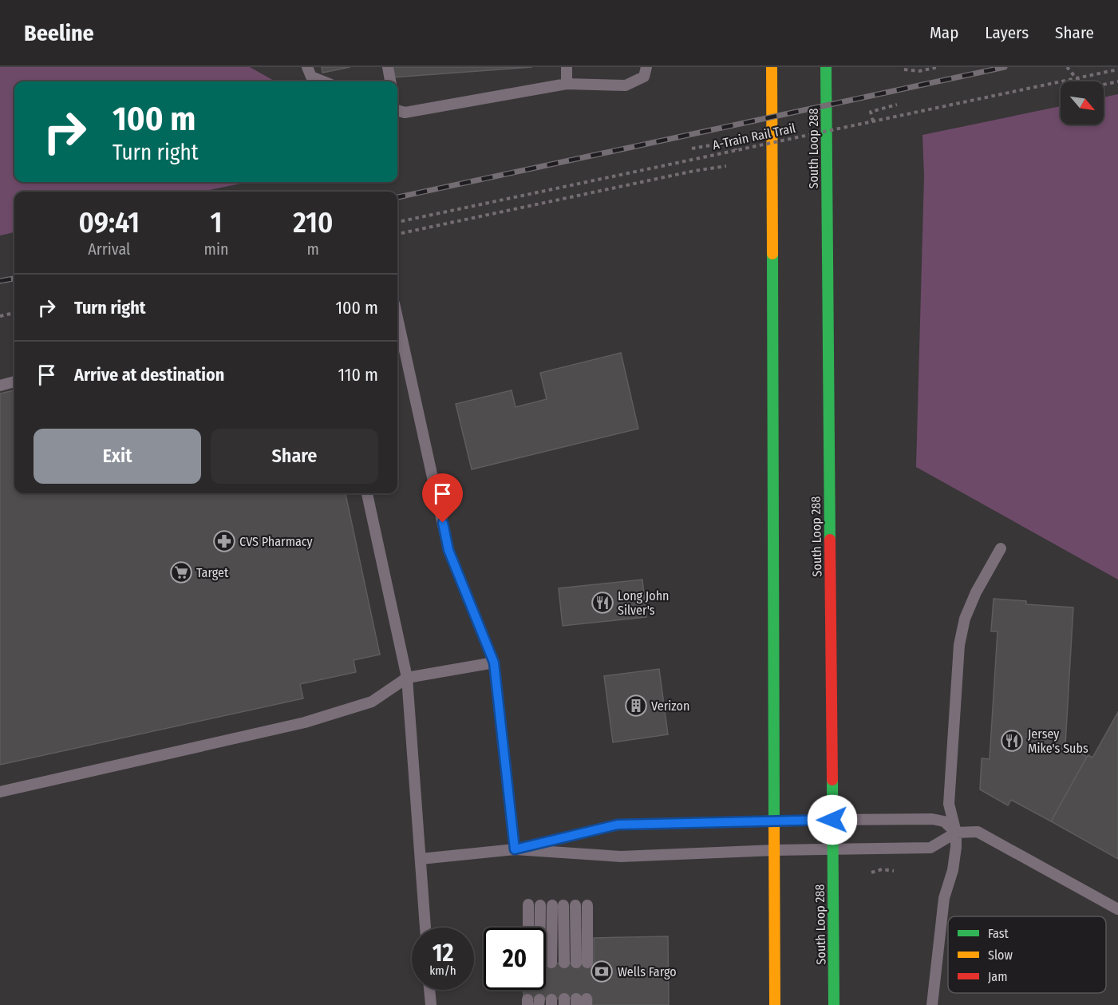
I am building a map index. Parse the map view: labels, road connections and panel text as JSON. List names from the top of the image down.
{
  "streets": {
    "highway": ["South Loop 288"],
    "path": ["A-Train Rail Trail"]
  },
  "places": {
    "pharmacy": ["CVS Pharmacy"],
    "supermarket": ["Target"],
    "restaurant": ["Long John Silver's", "Jersey Mike's Subs"],
    "building": ["Verizon"],
    "bank": ["Wells Fargo"]
  },
  "legend": ["Fast", "Slow", "Jam"],
  "north": "bottom right",
  "page": {
    "header": "Beeline",
    "nav": ["Map", "Layers", "Share"],
    "turn": ["100 m", "Turn right"],
    "eta": [
      "09:41",
      "Arrival",
      "1",
      "min",
      "210",
      "m"
    ],
    "list": [
      {
        "name": "Turn right",
        "value": "100 m"
      },
      {
        "name": "Arrive at destination",
        "value": "110 m"
      }
    ],
    "buttons": ["Exit", "Share"],
    "speed": "12 km/h",
    "limit": "20"
  }
}
